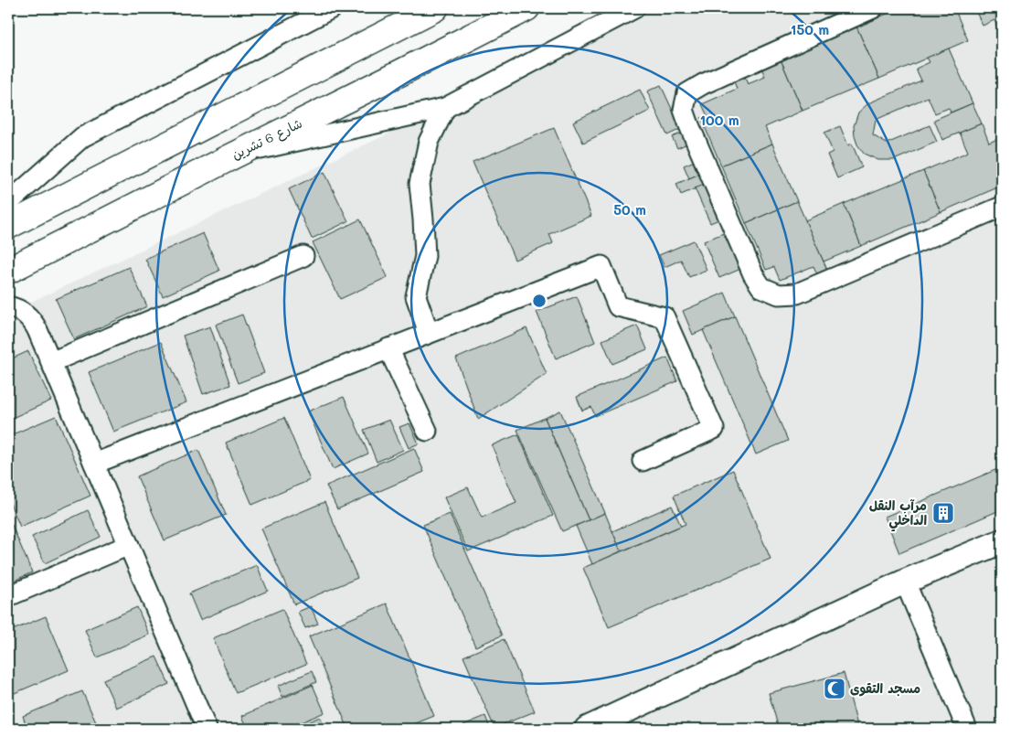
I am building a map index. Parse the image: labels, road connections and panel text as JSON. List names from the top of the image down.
{
  "streets": {
    "highway": ["شارع 6 تشرين"]
  },
  "places": {
    "building": ["مرآب النقل الداخلي"],
    "mosque": ["مسجد التقوى"]
  },
  "rings": ["150 m", "100 m", "50 m"]
}
